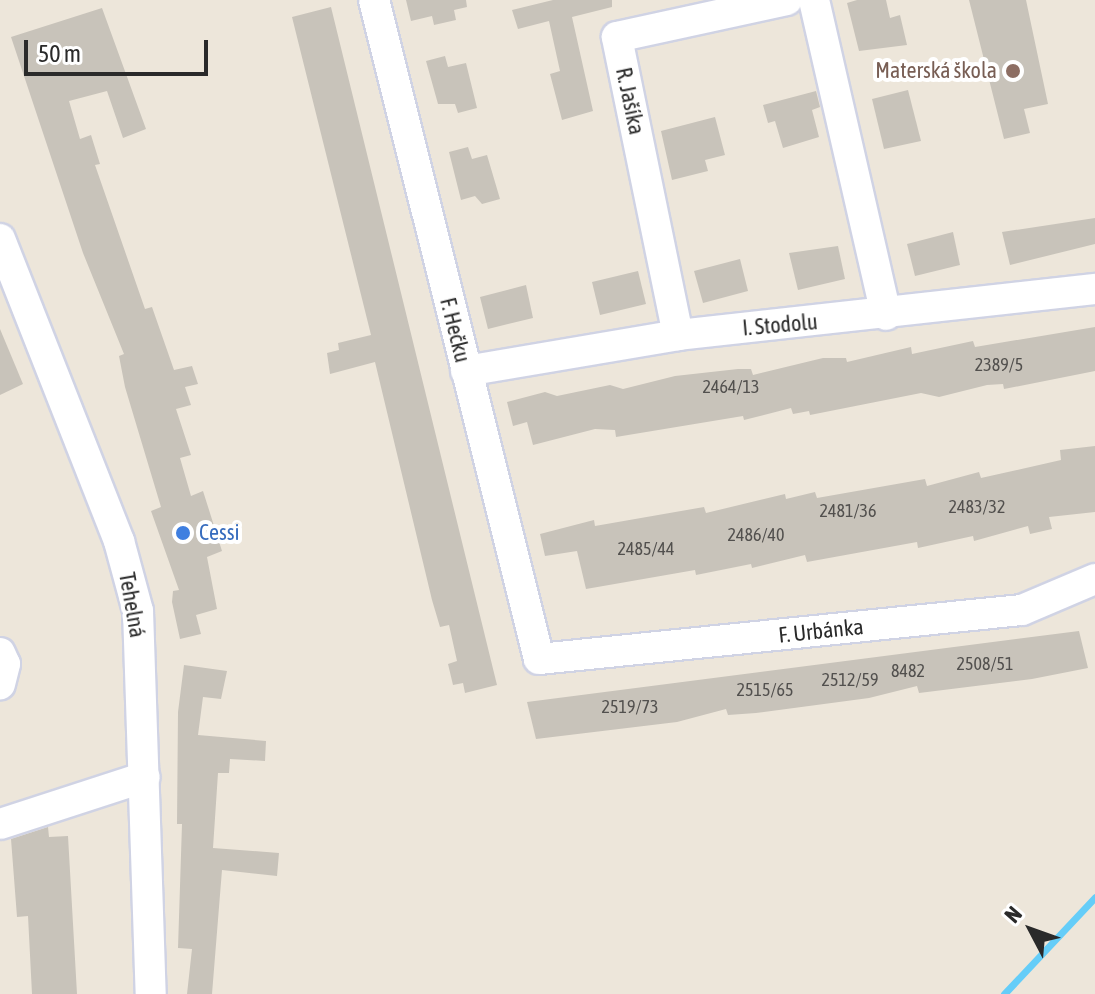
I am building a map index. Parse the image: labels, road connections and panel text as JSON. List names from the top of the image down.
{
  "streets": {
    "street": [
      "R. Jašíka",
      "I. Stodolu",
      "F. Hečku",
      "Tehelná",
      "F. Urbánka"
    ]
  },
  "crossings": [
    ["R. Jašíka", "I. Stodolu"],
    ["I. Stodolu", "F. Hečku"],
    ["F. Hečku", "F. Urbánka"]
  ],
  "places": ["Materská škola", "Cessi"],
  "house_numbers": [
    "2389/5",
    "2464/13",
    "2483/32",
    "2481/36",
    "2486/40",
    "2485/44",
    "2508/51",
    "8482",
    "2512/59",
    "2515/65",
    "2519/73"
  ],
  "scale_bar": "50 m",
  "north": "top left"
}
